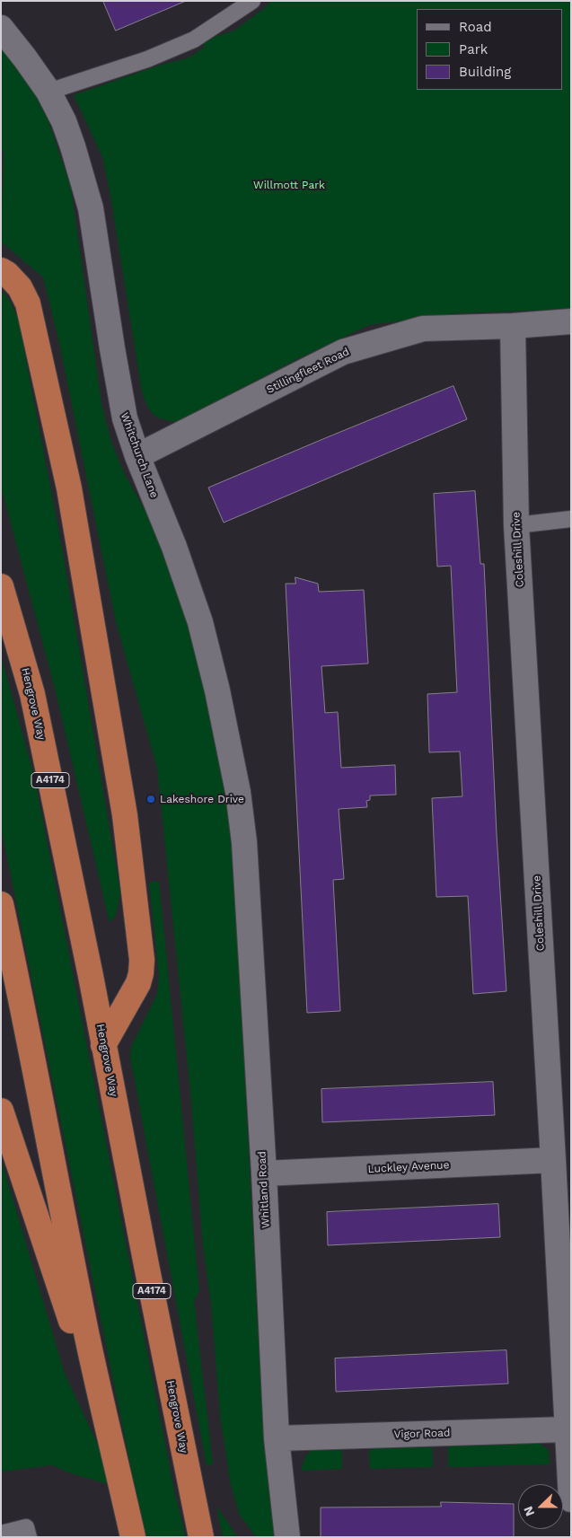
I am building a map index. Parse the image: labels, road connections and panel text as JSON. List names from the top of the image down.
{
  "streets": {
    "highway": ["Hengrove Way", "A4174"],
    "street": [
      "Stillingfleet Road",
      "Whitchurch Lane",
      "Coleshill Drive",
      "Luckley Avenue",
      "Whitland Road",
      "Vigor Road"
    ]
  },
  "crossings": [
    ["Stillingfleet Road", "Whitchurch Lane"],
    ["Stillingfleet Road", "Coleshill Drive"],
    ["Whitchurch Lane", "Whitland Road"],
    ["Coleshill Drive", "Luckley Avenue"],
    ["Coleshill Drive", "Vigor Road"],
    ["Luckley Avenue", "Whitland Road"],
    ["Whitland Road", "Vigor Road"]
  ],
  "parks": ["Willmott Park"],
  "places": ["Lakeshore Drive"],
  "legend": ["Road", "Park", "Building"],
  "north": "left"
}
